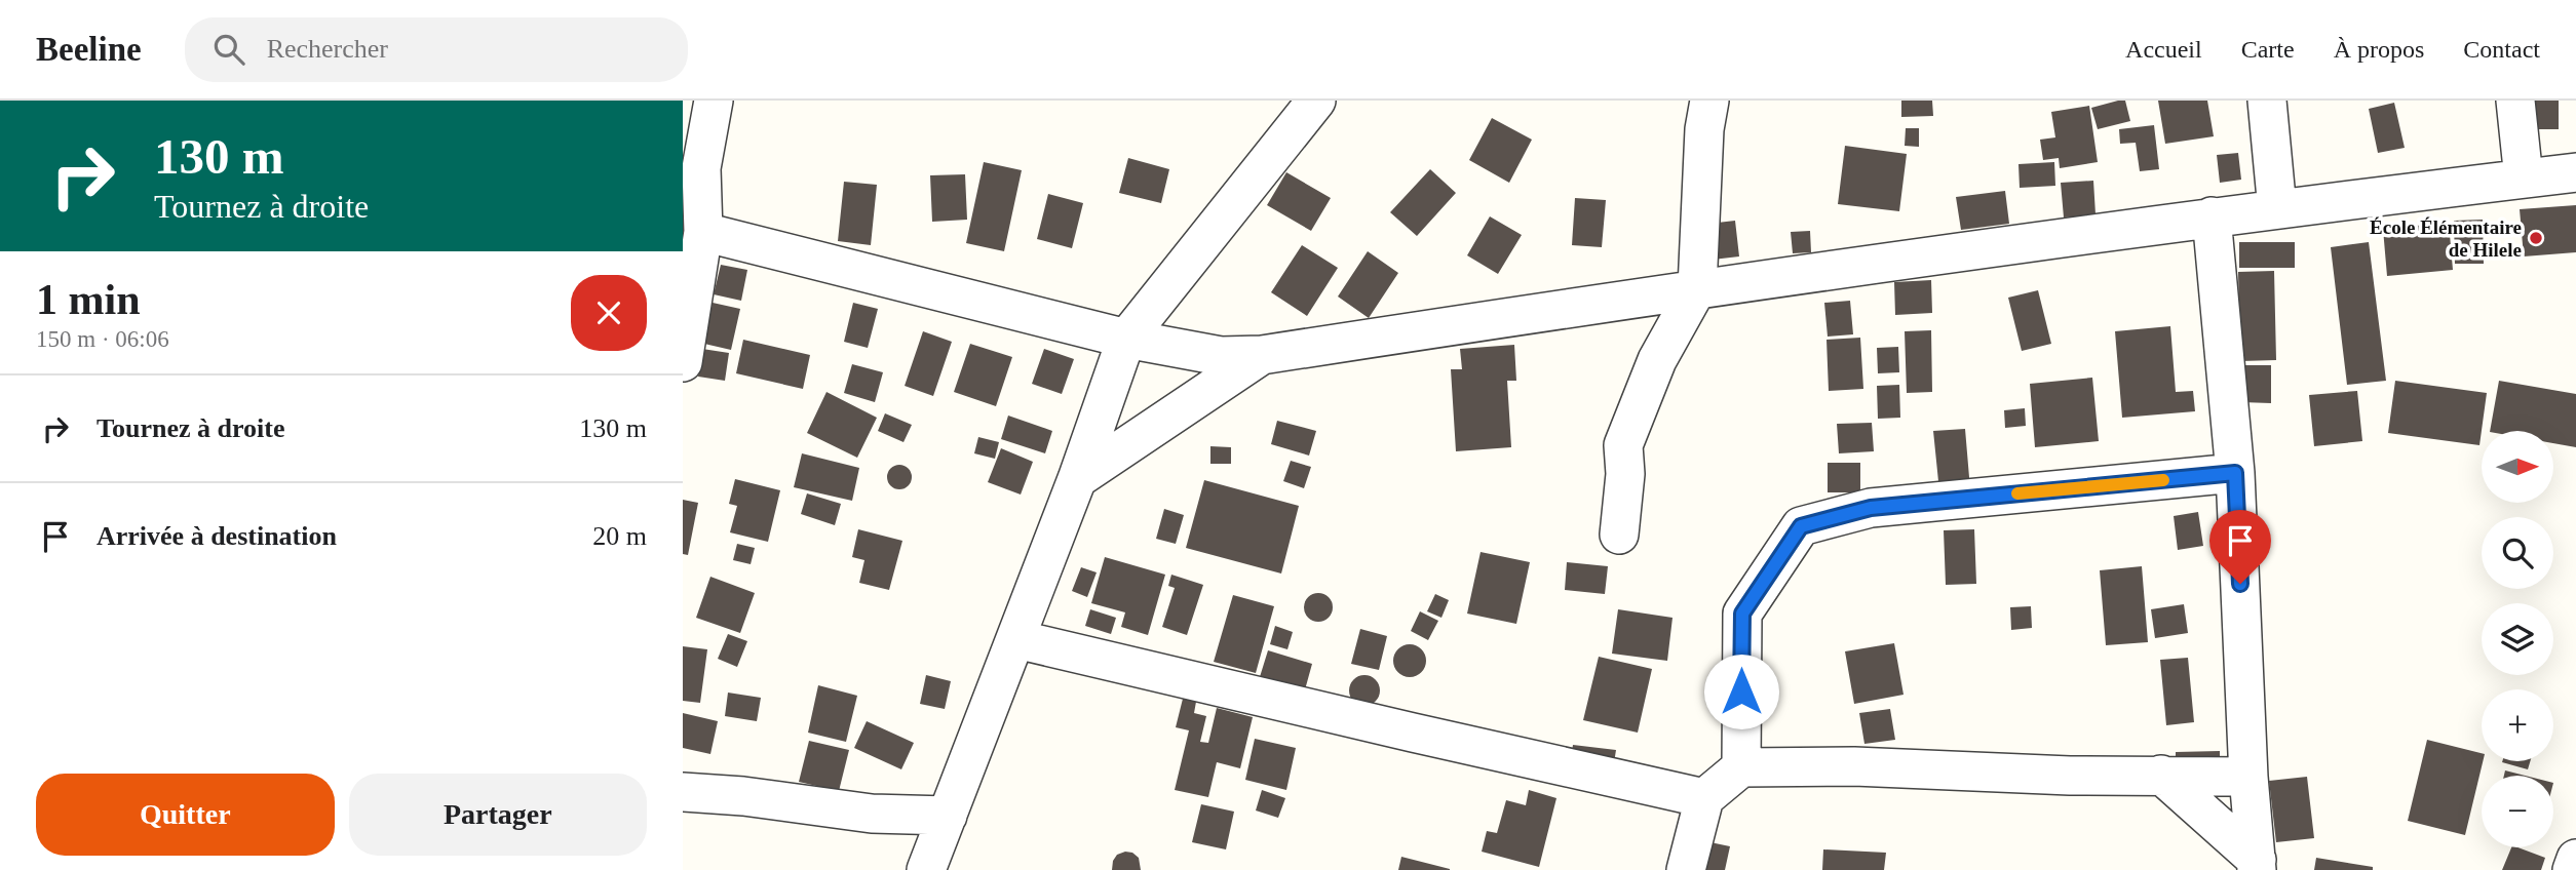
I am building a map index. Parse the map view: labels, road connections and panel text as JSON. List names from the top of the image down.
{
  "places": ["École Élémentaire de Hilele"],
  "north": "right",
  "page": {
    "header": "Beeline",
    "search": "Rechercher",
    "nav": [
      "Accueil",
      "Carte",
      "À propos",
      "Contact"
    ],
    "turn": ["130 m", "Tournez à droite"],
    "heading": ["1 min", "150 m · 06:06"],
    "list": [
      {
        "name": "Tournez à droite",
        "value": "130 m"
      },
      {
        "name": "Arrivée à destination",
        "value": "20 m"
      }
    ],
    "map_buttons": ["+", "−"],
    "buttons": ["Quitter", "Partager"]
  }
}
